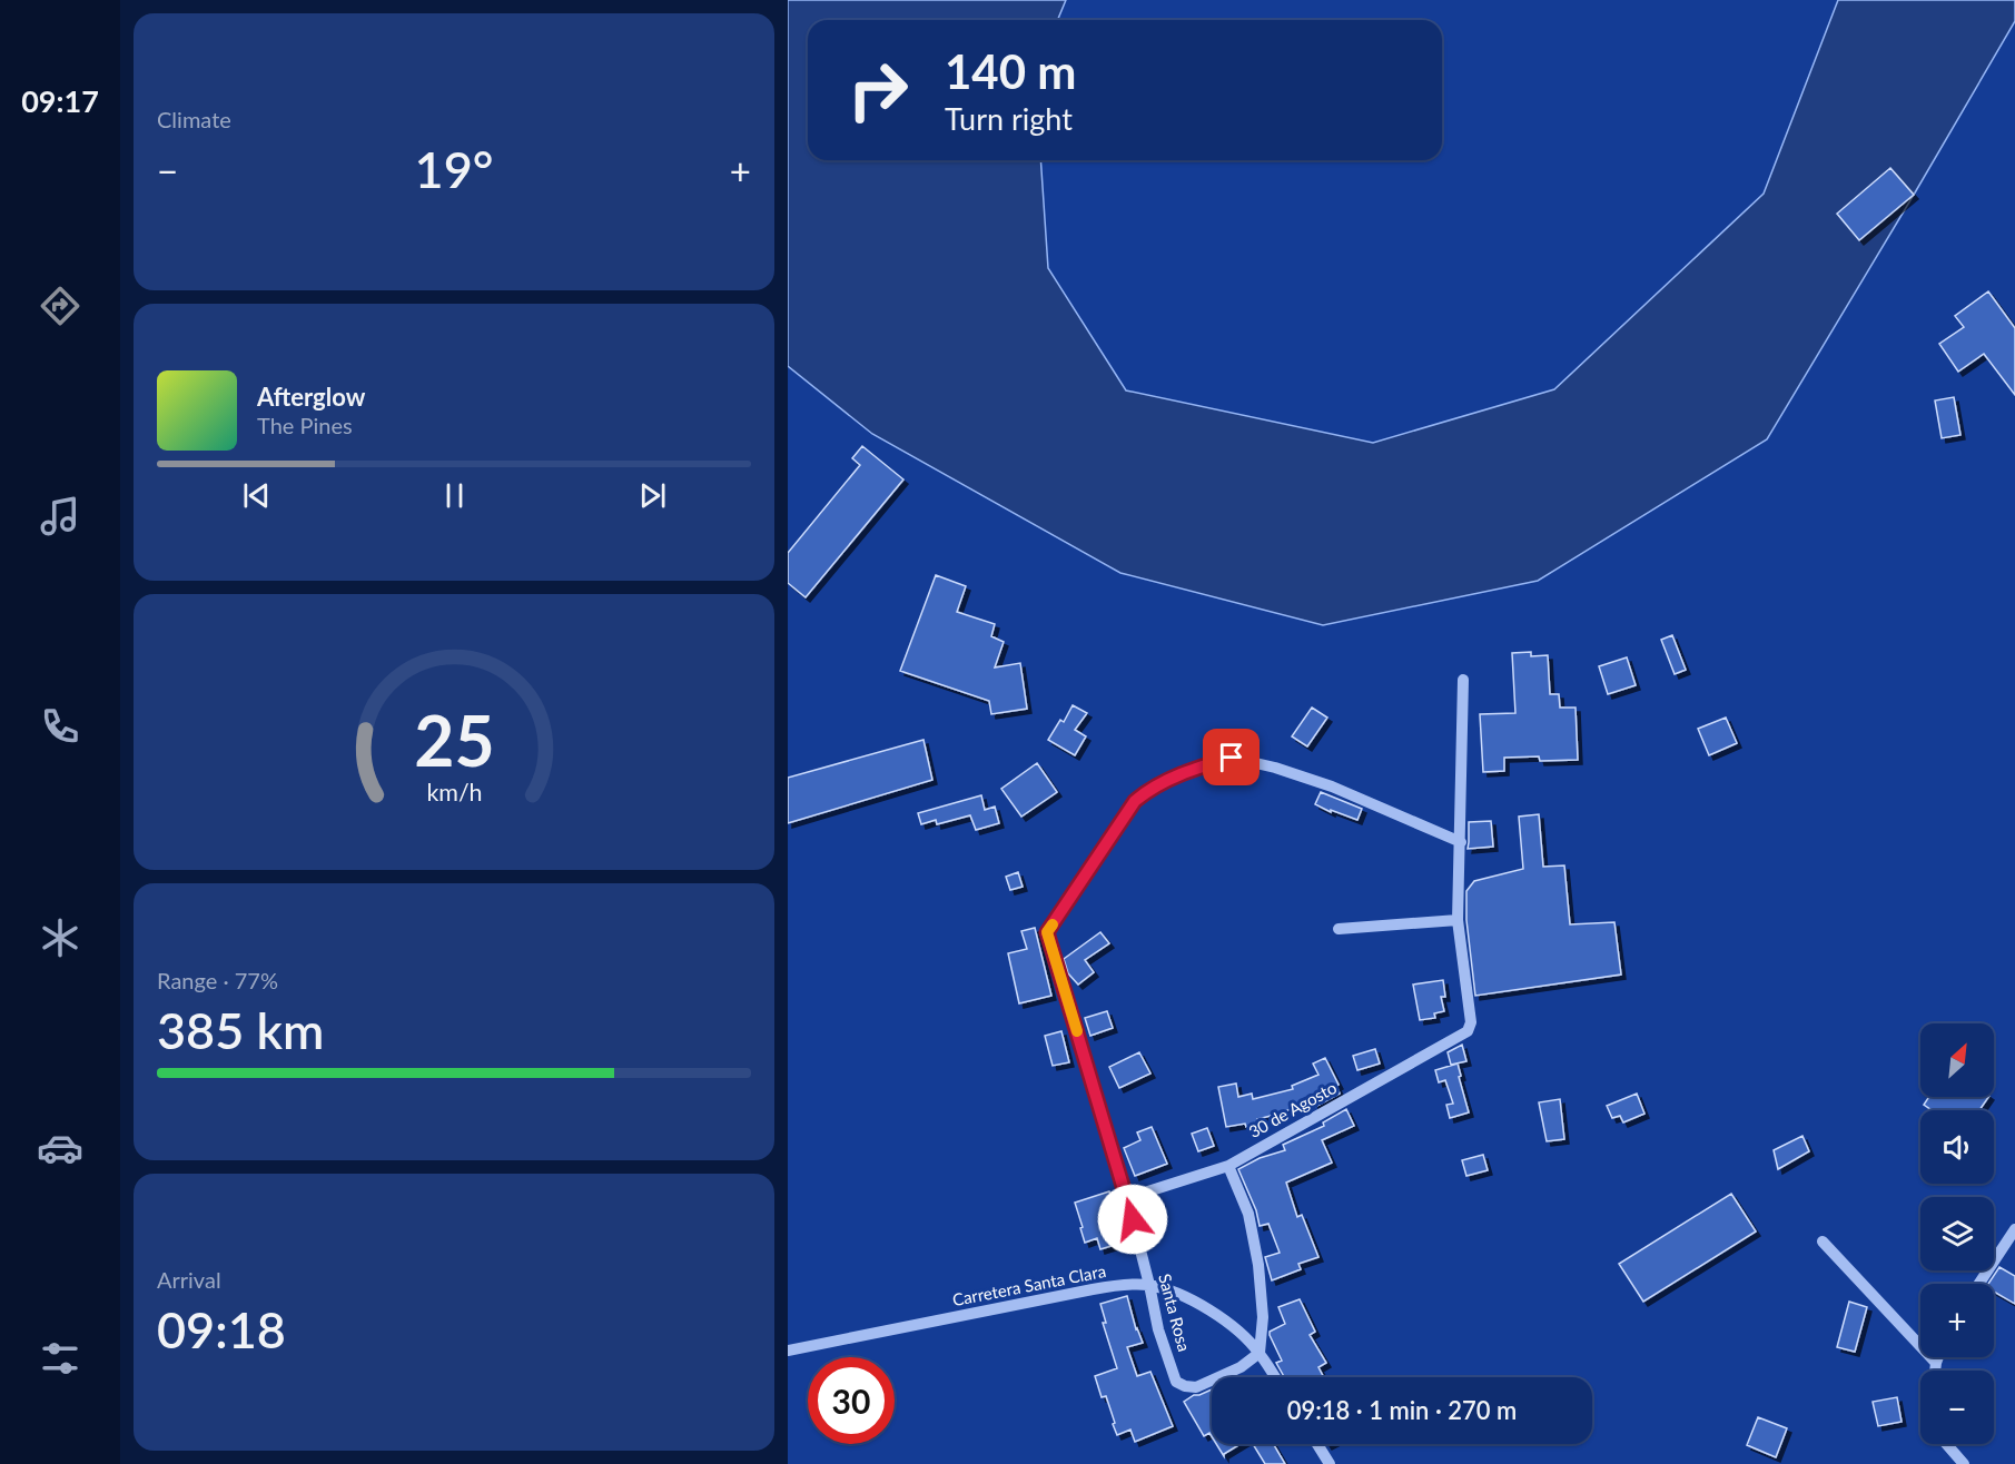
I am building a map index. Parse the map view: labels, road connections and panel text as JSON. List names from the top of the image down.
{
  "streets": {
    "street": ["30 de Agosto", "Carretera Santa Clara", "Santa Rosa"]
  },
  "crossings": [
    ["30 de Agosto", "Santa Rosa"],
    ["Carretera Santa Clara", "Santa Rosa"]
  ],
  "north": "top right",
  "page": {
    "tabs": "09:17",
    "tile": [
      "Climate",
      ["Range · 77%", "385 km"],
      ["Arrival", "09:18"]
    ],
    "turn": ["140 m", "Turn right"],
    "heat": ["−", "19°", "+"],
    "song": ["Afterglow", "The Pines"],
    "map_buttons": ["+", "−"],
    "limit": "30",
    "trip": "09:18 · 1 min · 270 m",
    "gauge": ["25", "km/h"]
  }
}
